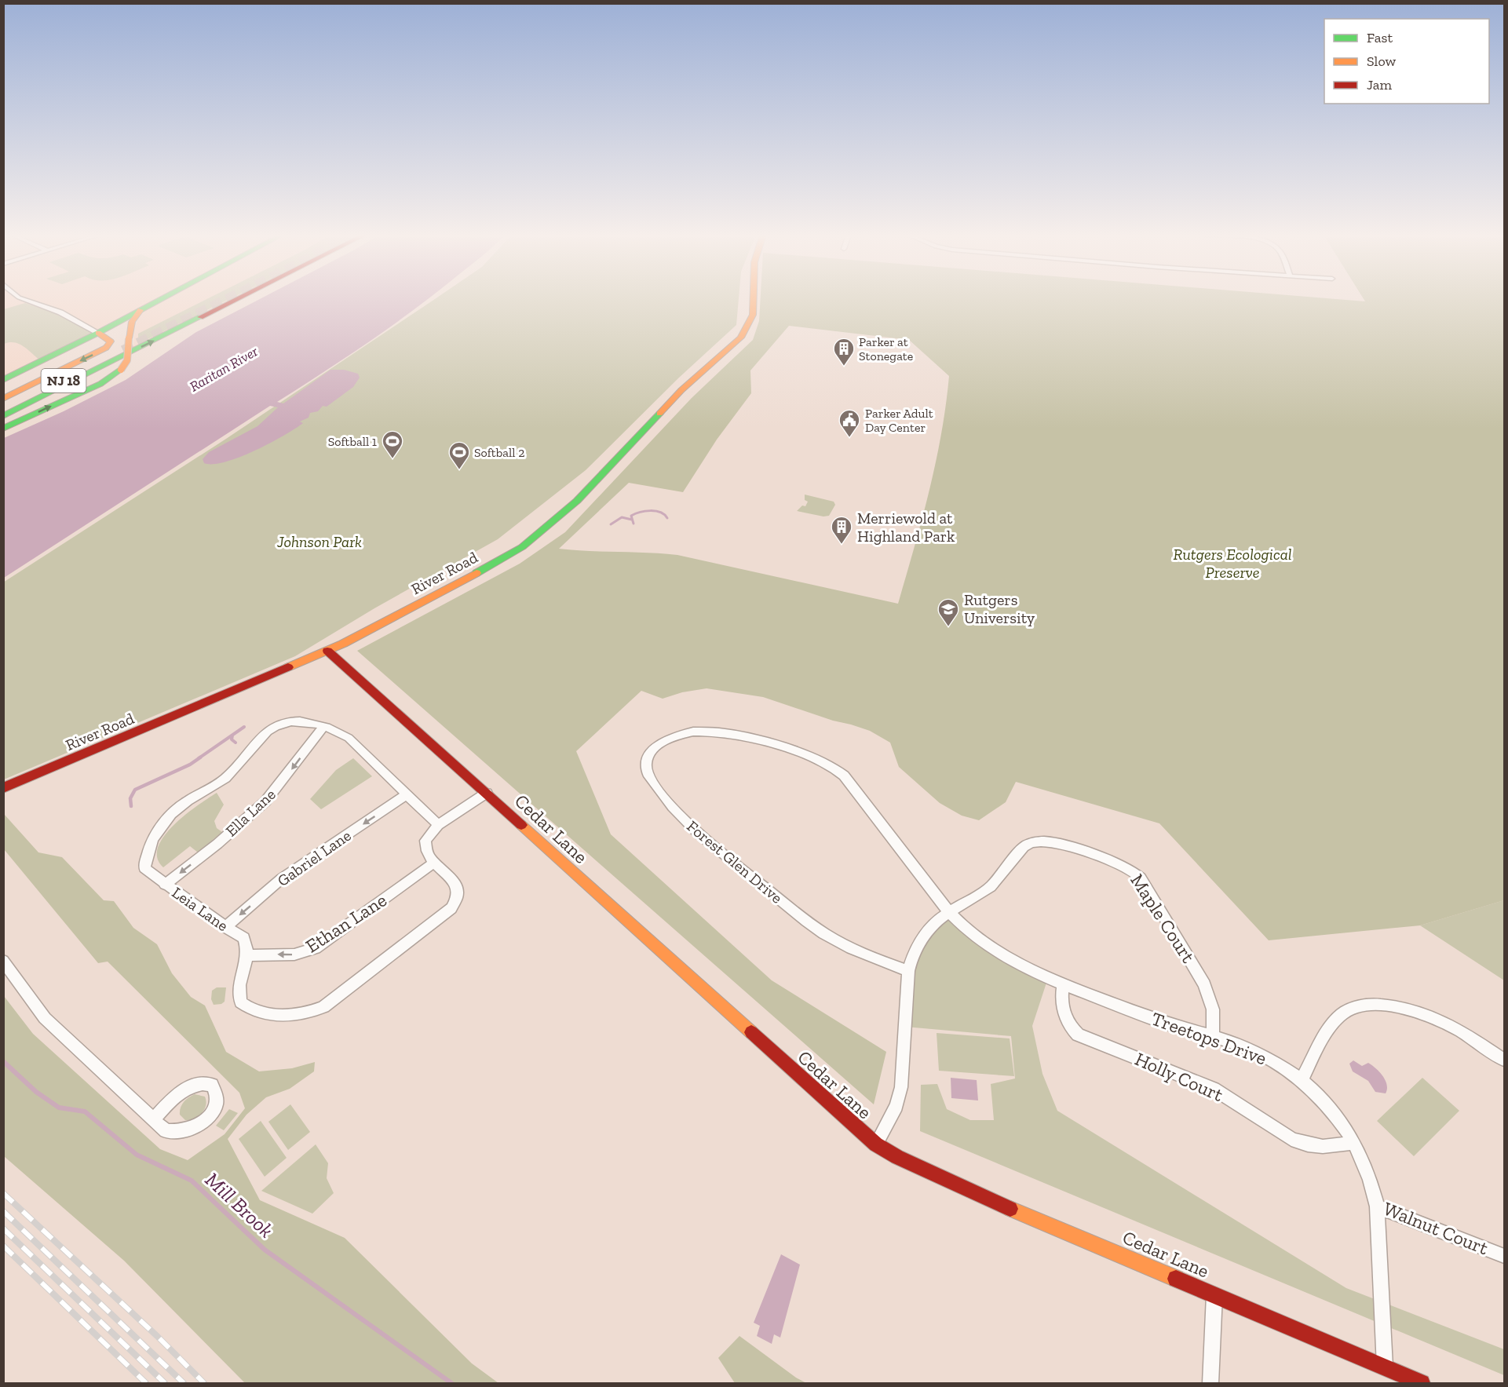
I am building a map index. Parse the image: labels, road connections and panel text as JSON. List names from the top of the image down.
{
  "streets": {
    "main road": ["NJ 18", "River Road", "Cedar Lane"],
    "street": [
      "Ella Lane",
      "Gabriel Lane",
      "Forest Glen Drive",
      "Leia Lane",
      "Maple Court",
      "Ethan Lane",
      "Treetops Drive",
      "Holly Court",
      "Walnut Court"
    ]
  },
  "crossings": [
    ["River Road", "Cedar Lane"],
    ["Ella Lane", "Leia Lane"],
    ["Gabriel Lane", "Leia Lane"],
    ["Forest Glen Drive", "Maple Court"],
    ["Forest Glen Drive", "Treetops Drive"],
    ["Forest Glen Drive", "Holly Court"],
    ["Leia Lane", "Ethan Lane"],
    ["Maple Court", "Treetops Drive"],
    ["Treetops Drive", "Holly Court"],
    ["Treetops Drive", "Walnut Court"],
    ["Holly Court", "Walnut Court"]
  ],
  "one_way": ["Ella Lane", "Gabriel Lane", "Ethan Lane"],
  "water": ["Raritan River", "Mill Brook"],
  "parks": ["Johnson Park", "Rutgers Ecological Preserve"],
  "places": {
    "building": ["Parker at Stonegate", "Merriewold at Highland Park"],
    "public building": ["Parker Adult Day Center"],
    "sports": ["Softball 1", "Softball 2"],
    "school or university": ["Rutgers University"]
  },
  "legend": ["Fast", "Slow", "Jam"]
}
